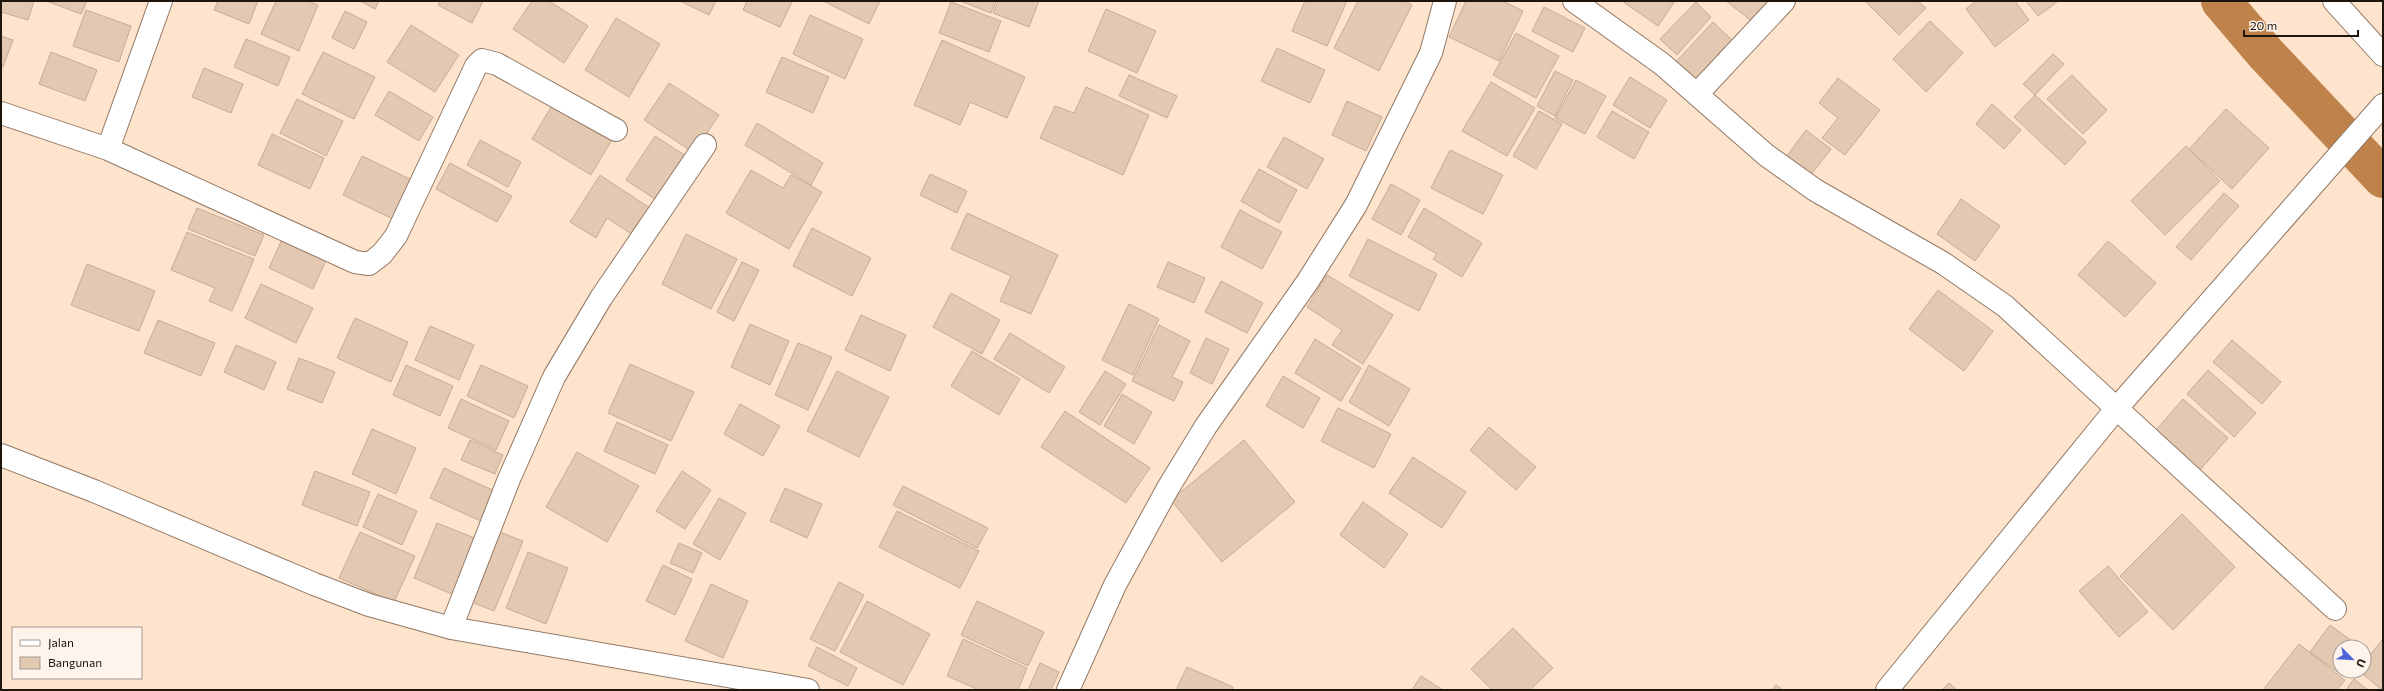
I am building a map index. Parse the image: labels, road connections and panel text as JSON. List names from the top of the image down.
{
  "legend": ["Jalan", "Bangunan"],
  "scale_bar": "20 m",
  "north": "bottom right"
}
